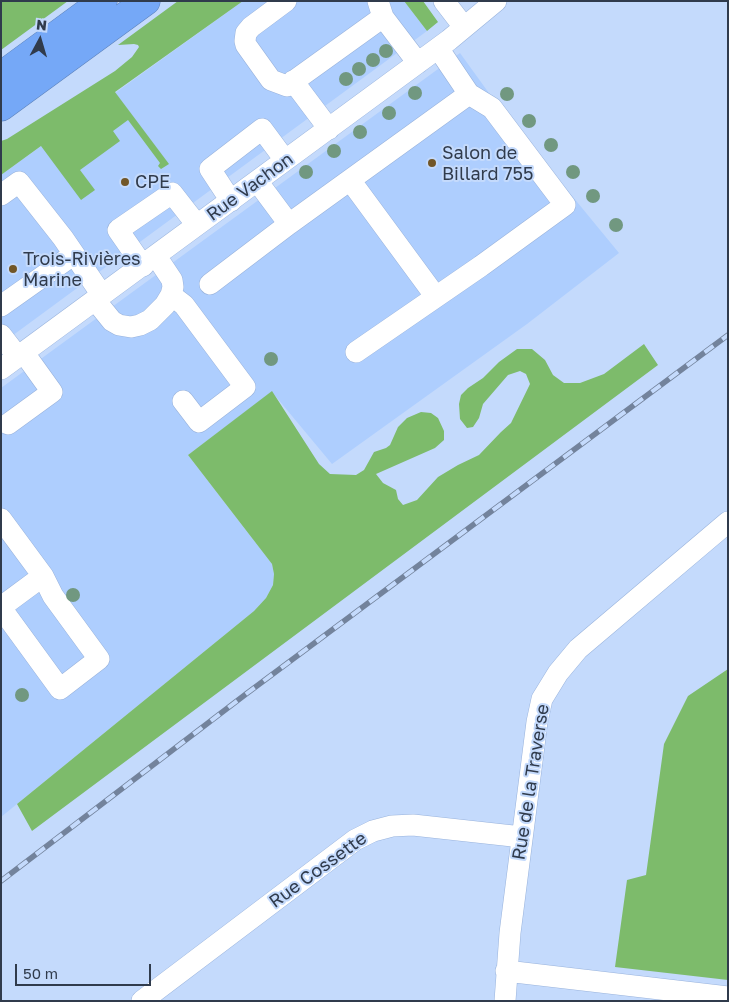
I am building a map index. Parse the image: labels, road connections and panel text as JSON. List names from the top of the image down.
{
  "streets": {
    "street": ["Rue Vachon", "Rue de la Traverse", "Rue Cossette"]
  },
  "crossings": [
    ["Rue de la Traverse", "Rue Cossette"]
  ],
  "places": ["Salon de Billard 755", "CPE", "Trois-Rivières Marine"],
  "scale_bar": "50 m",
  "north": "top"
}
